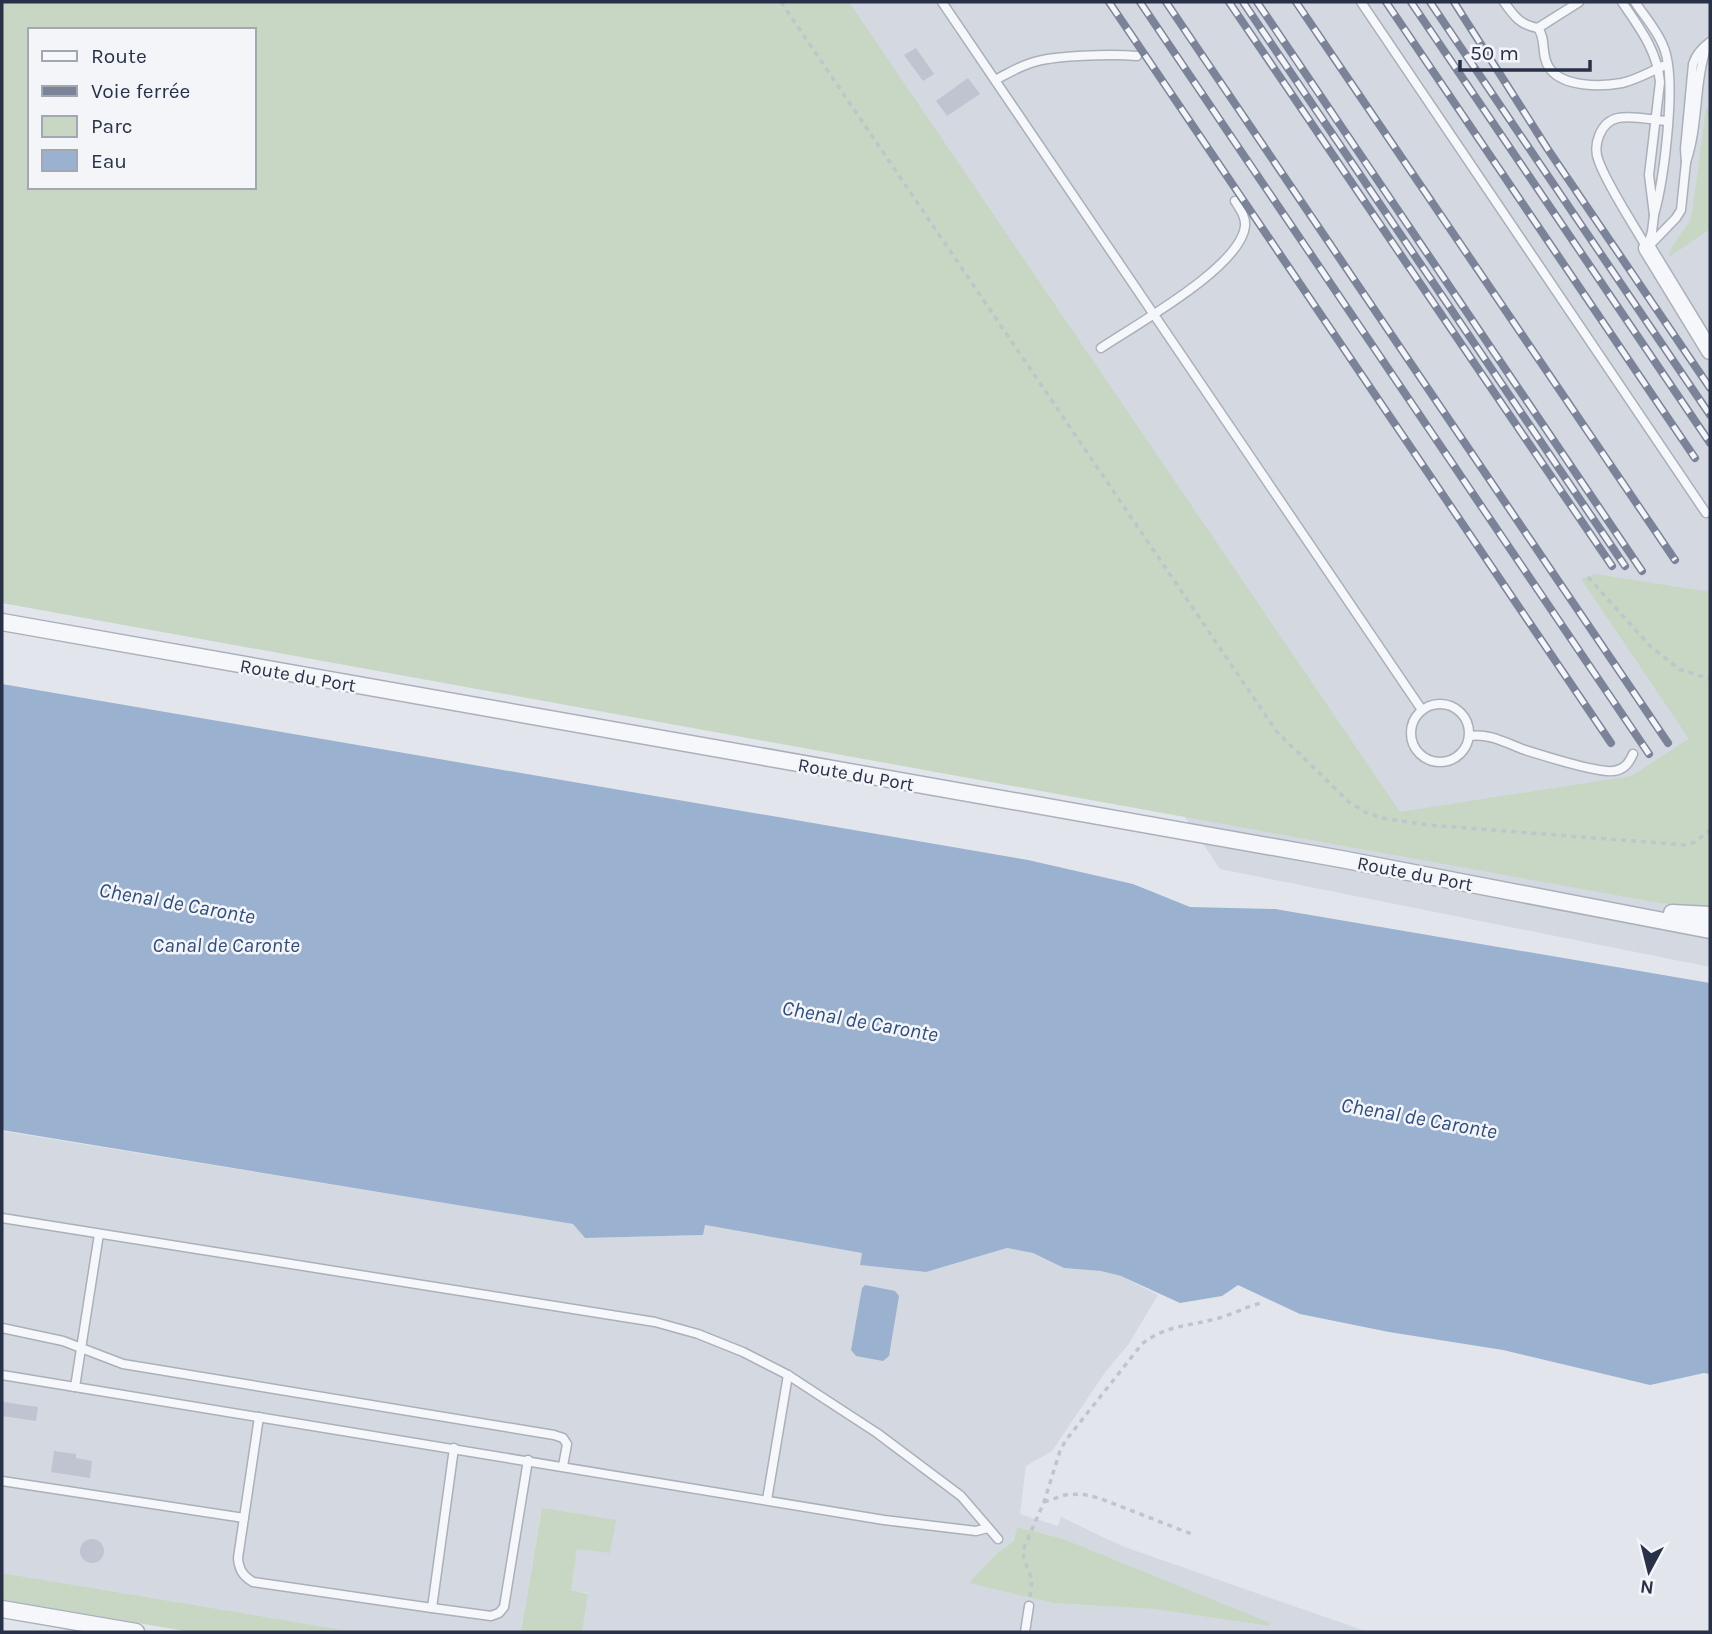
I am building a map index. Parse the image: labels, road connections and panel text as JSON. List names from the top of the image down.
{
  "streets": {
    "street": ["Route du Port"]
  },
  "water": ["Chenal de Caronte", "Canal de Caronte"],
  "legend": [
    "Route",
    "Voie ferrée",
    "Parc",
    "Eau"
  ],
  "scale_bar": "50 m",
  "north": "bottom"
}
